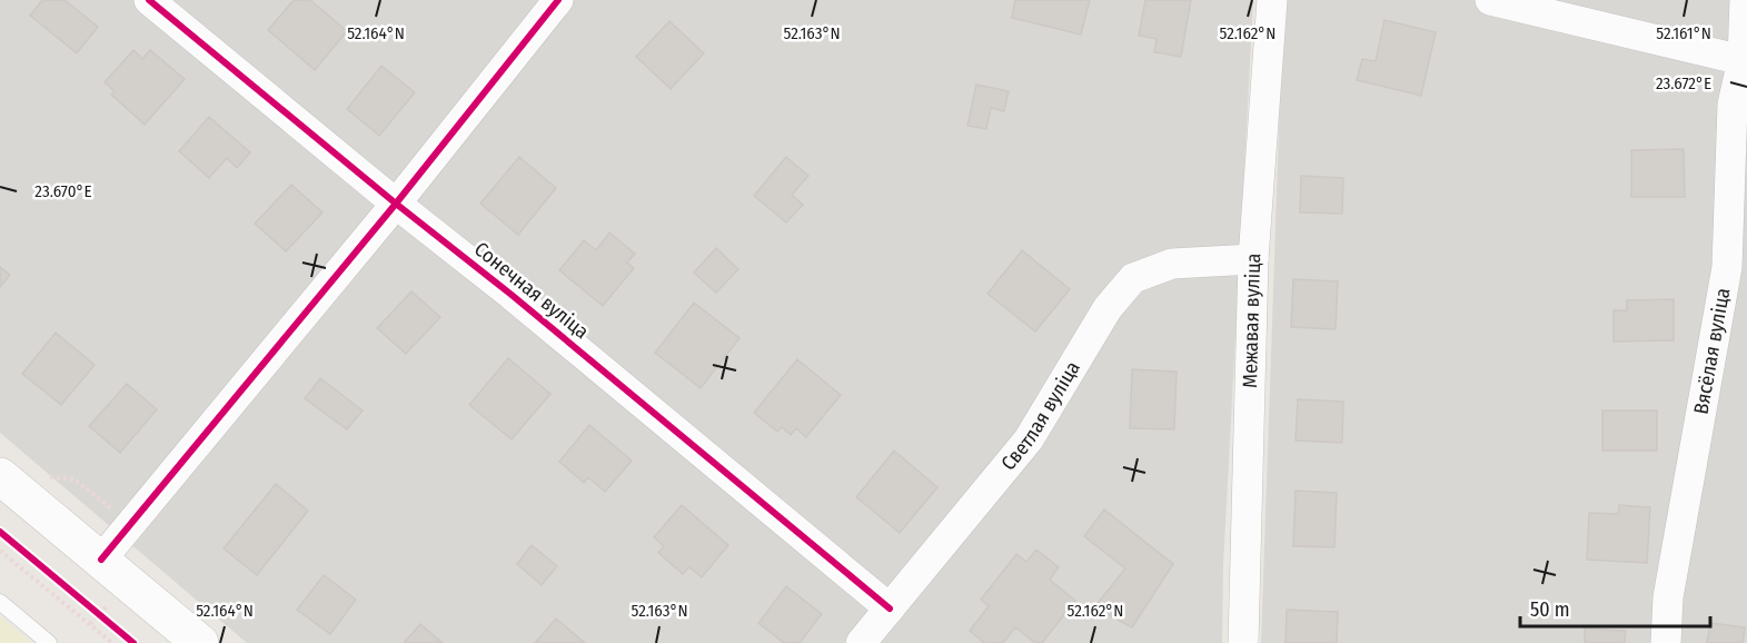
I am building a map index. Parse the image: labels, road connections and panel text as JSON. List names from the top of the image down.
{
  "streets": {
    "street": [
      "Сонечная вуліца",
      "Межавая вуліца",
      "Вясёлая вуліца",
      "Светлая вуліца"
    ]
  },
  "crossings": [
    ["Сонечная вуліца", "Светлая вуліца"],
    ["Межавая вуліца", "Светлая вуліца"]
  ],
  "scale_bar": "50 m",
  "coordinates": [
    "52.164°N",
    "52.163°N",
    "52.162°N",
    "52.161°N",
    "23.672°E",
    "23.670°E"
  ]
}
